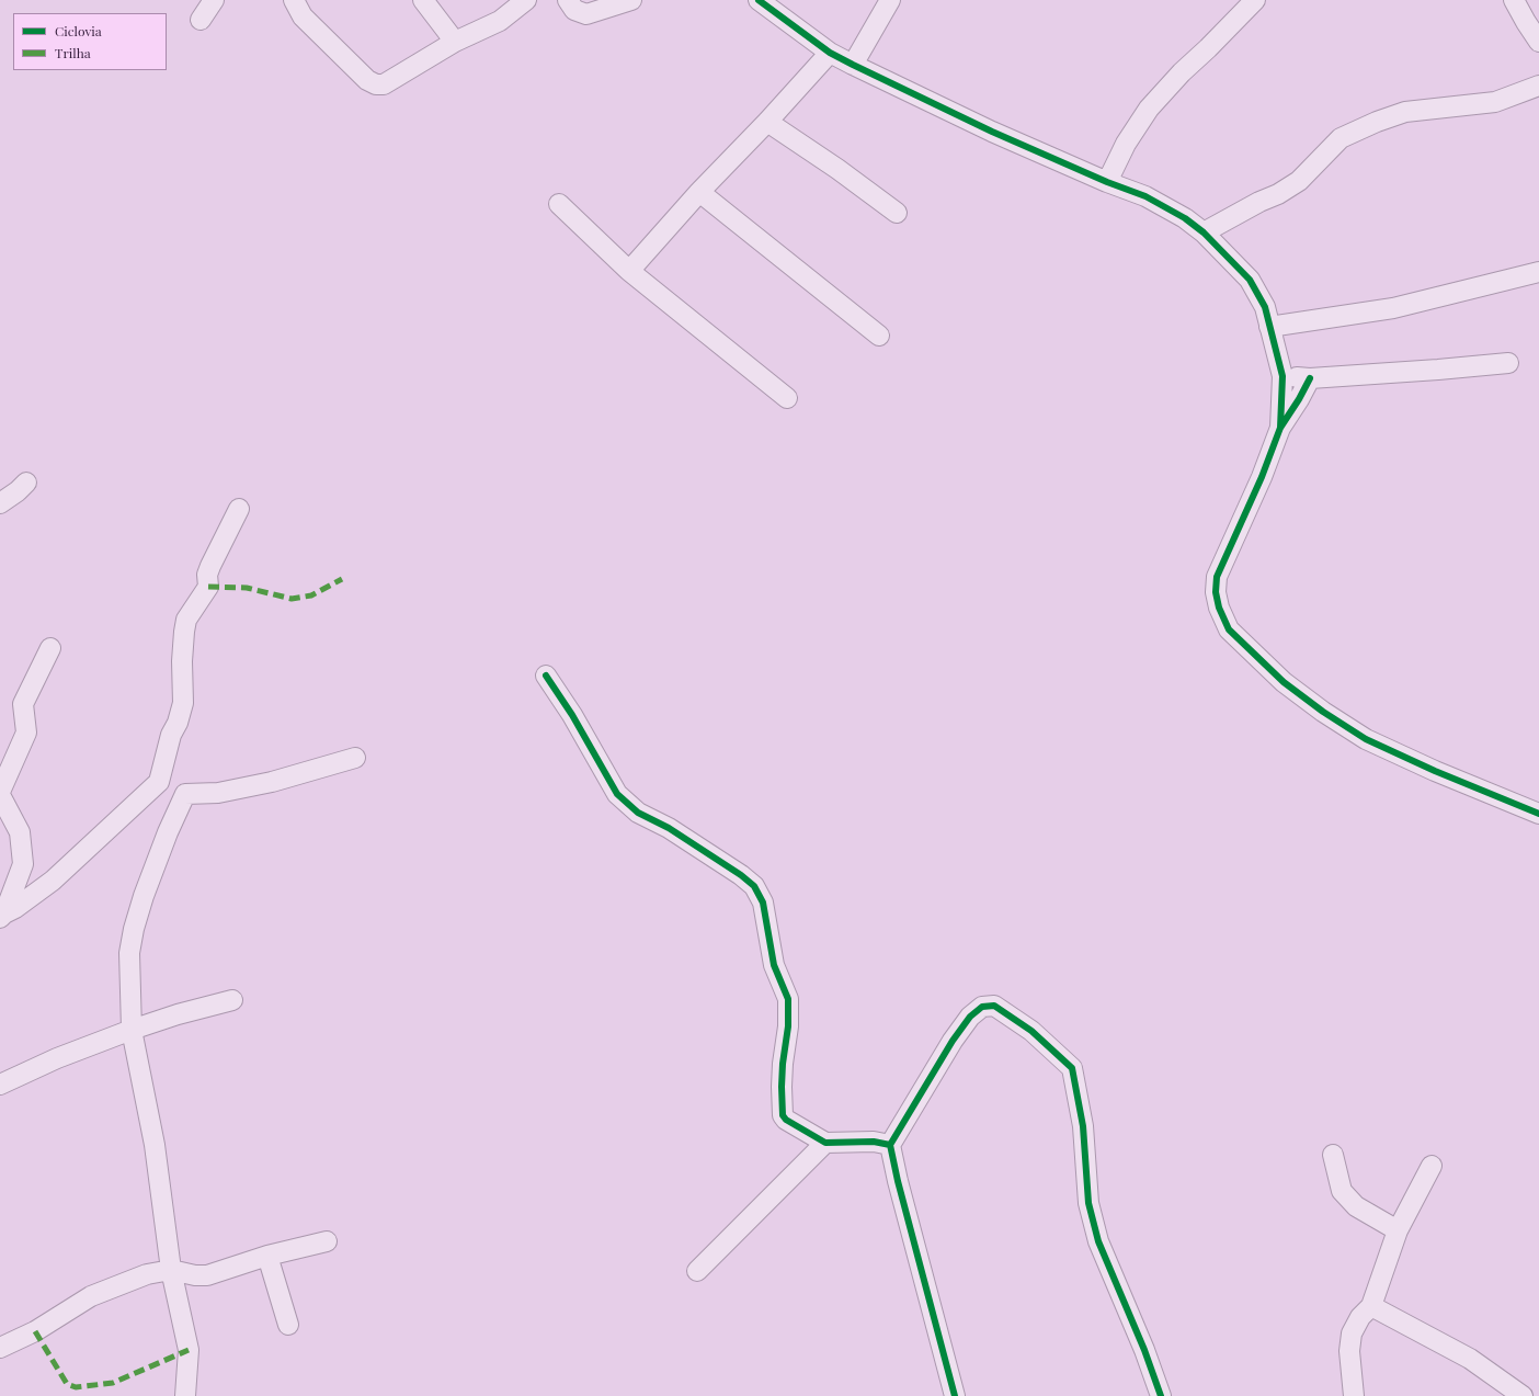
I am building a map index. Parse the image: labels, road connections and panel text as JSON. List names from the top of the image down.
{
  "legend": ["Ciclovia", "Trilha"]
}
